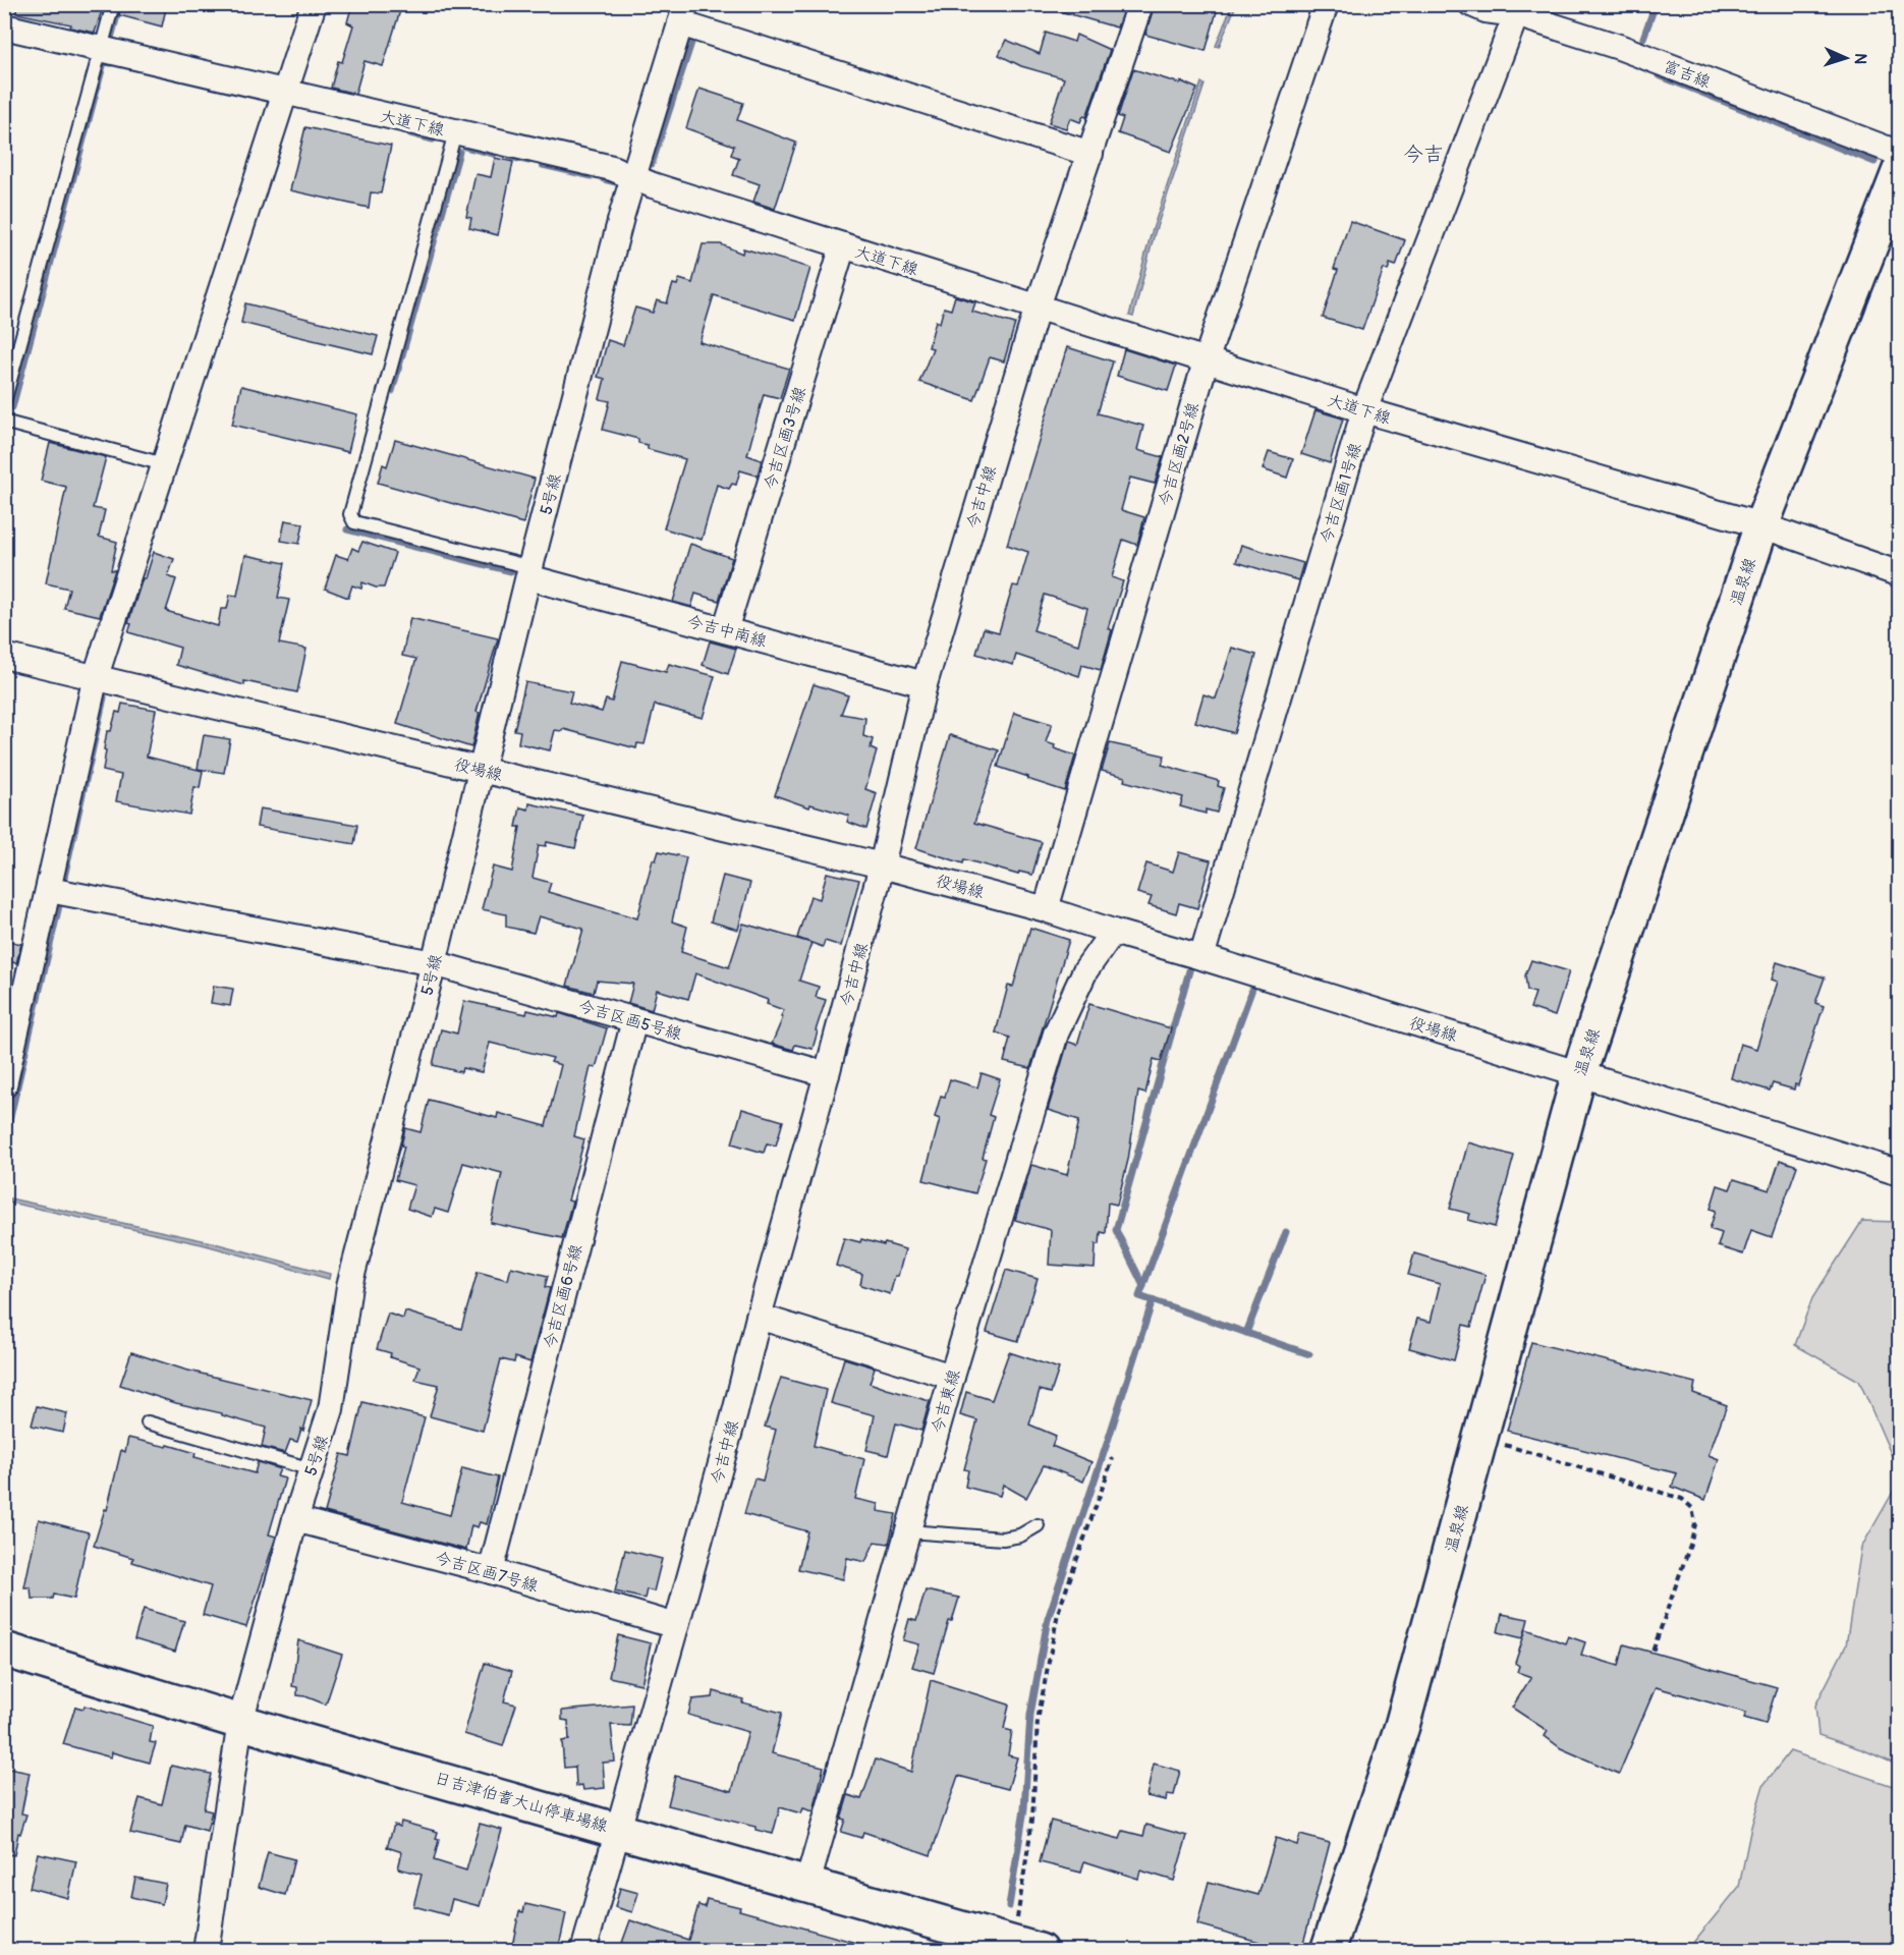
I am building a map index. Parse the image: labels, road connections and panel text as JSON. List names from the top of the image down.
{
  "streets": {
    "street": [
      "富吉線",
      "大道下線",
      "今吉区画3号線",
      "今吉区画2号線",
      "今吉区画1号線",
      "5号線",
      "今吉中線",
      "温泉線",
      "今吉中南線",
      "役場線",
      "今吉区画5号線",
      "今吉区画6号線",
      "今吉東線",
      "今吉区画7号線",
      "日吉津伯耆大山停車場線"
    ]
  },
  "crossings": [
    ["富吉線", "今吉区画1号線"],
    ["大道下線", "今吉区画3号線"],
    ["大道下線", "今吉区画2号線"],
    ["大道下線", "今吉区画1号線"],
    ["大道下線", "5号線"],
    ["大道下線", "今吉中線"],
    ["大道下線", "温泉線"],
    ["今吉区画3号線", "今吉中南線"],
    ["今吉区画2号線", "役場線"],
    ["今吉区画1号線", "役場線"],
    ["5号線", "今吉中南線"],
    ["5号線", "役場線"],
    ["5号線", "今吉区画5号線"],
    ["5号線", "今吉区画7号線"],
    ["5号線", "日吉津伯耆大山停車場線"],
    ["今吉中線", "今吉中南線"],
    ["今吉中線", "役場線"],
    ["今吉中線", "今吉区画5号線"],
    ["今吉中線", "今吉区画7号線"],
    ["今吉中線", "日吉津伯耆大山停車場線"],
    ["温泉線", "役場線"],
    ["役場線", "今吉東線"],
    ["今吉区画5号線", "今吉区画6号線"],
    ["今吉区画6号線", "今吉区画7号線"],
    ["今吉東線", "日吉津伯耆大山停車場線"]
  ],
  "districts": ["今吉"],
  "north": "right"
}
